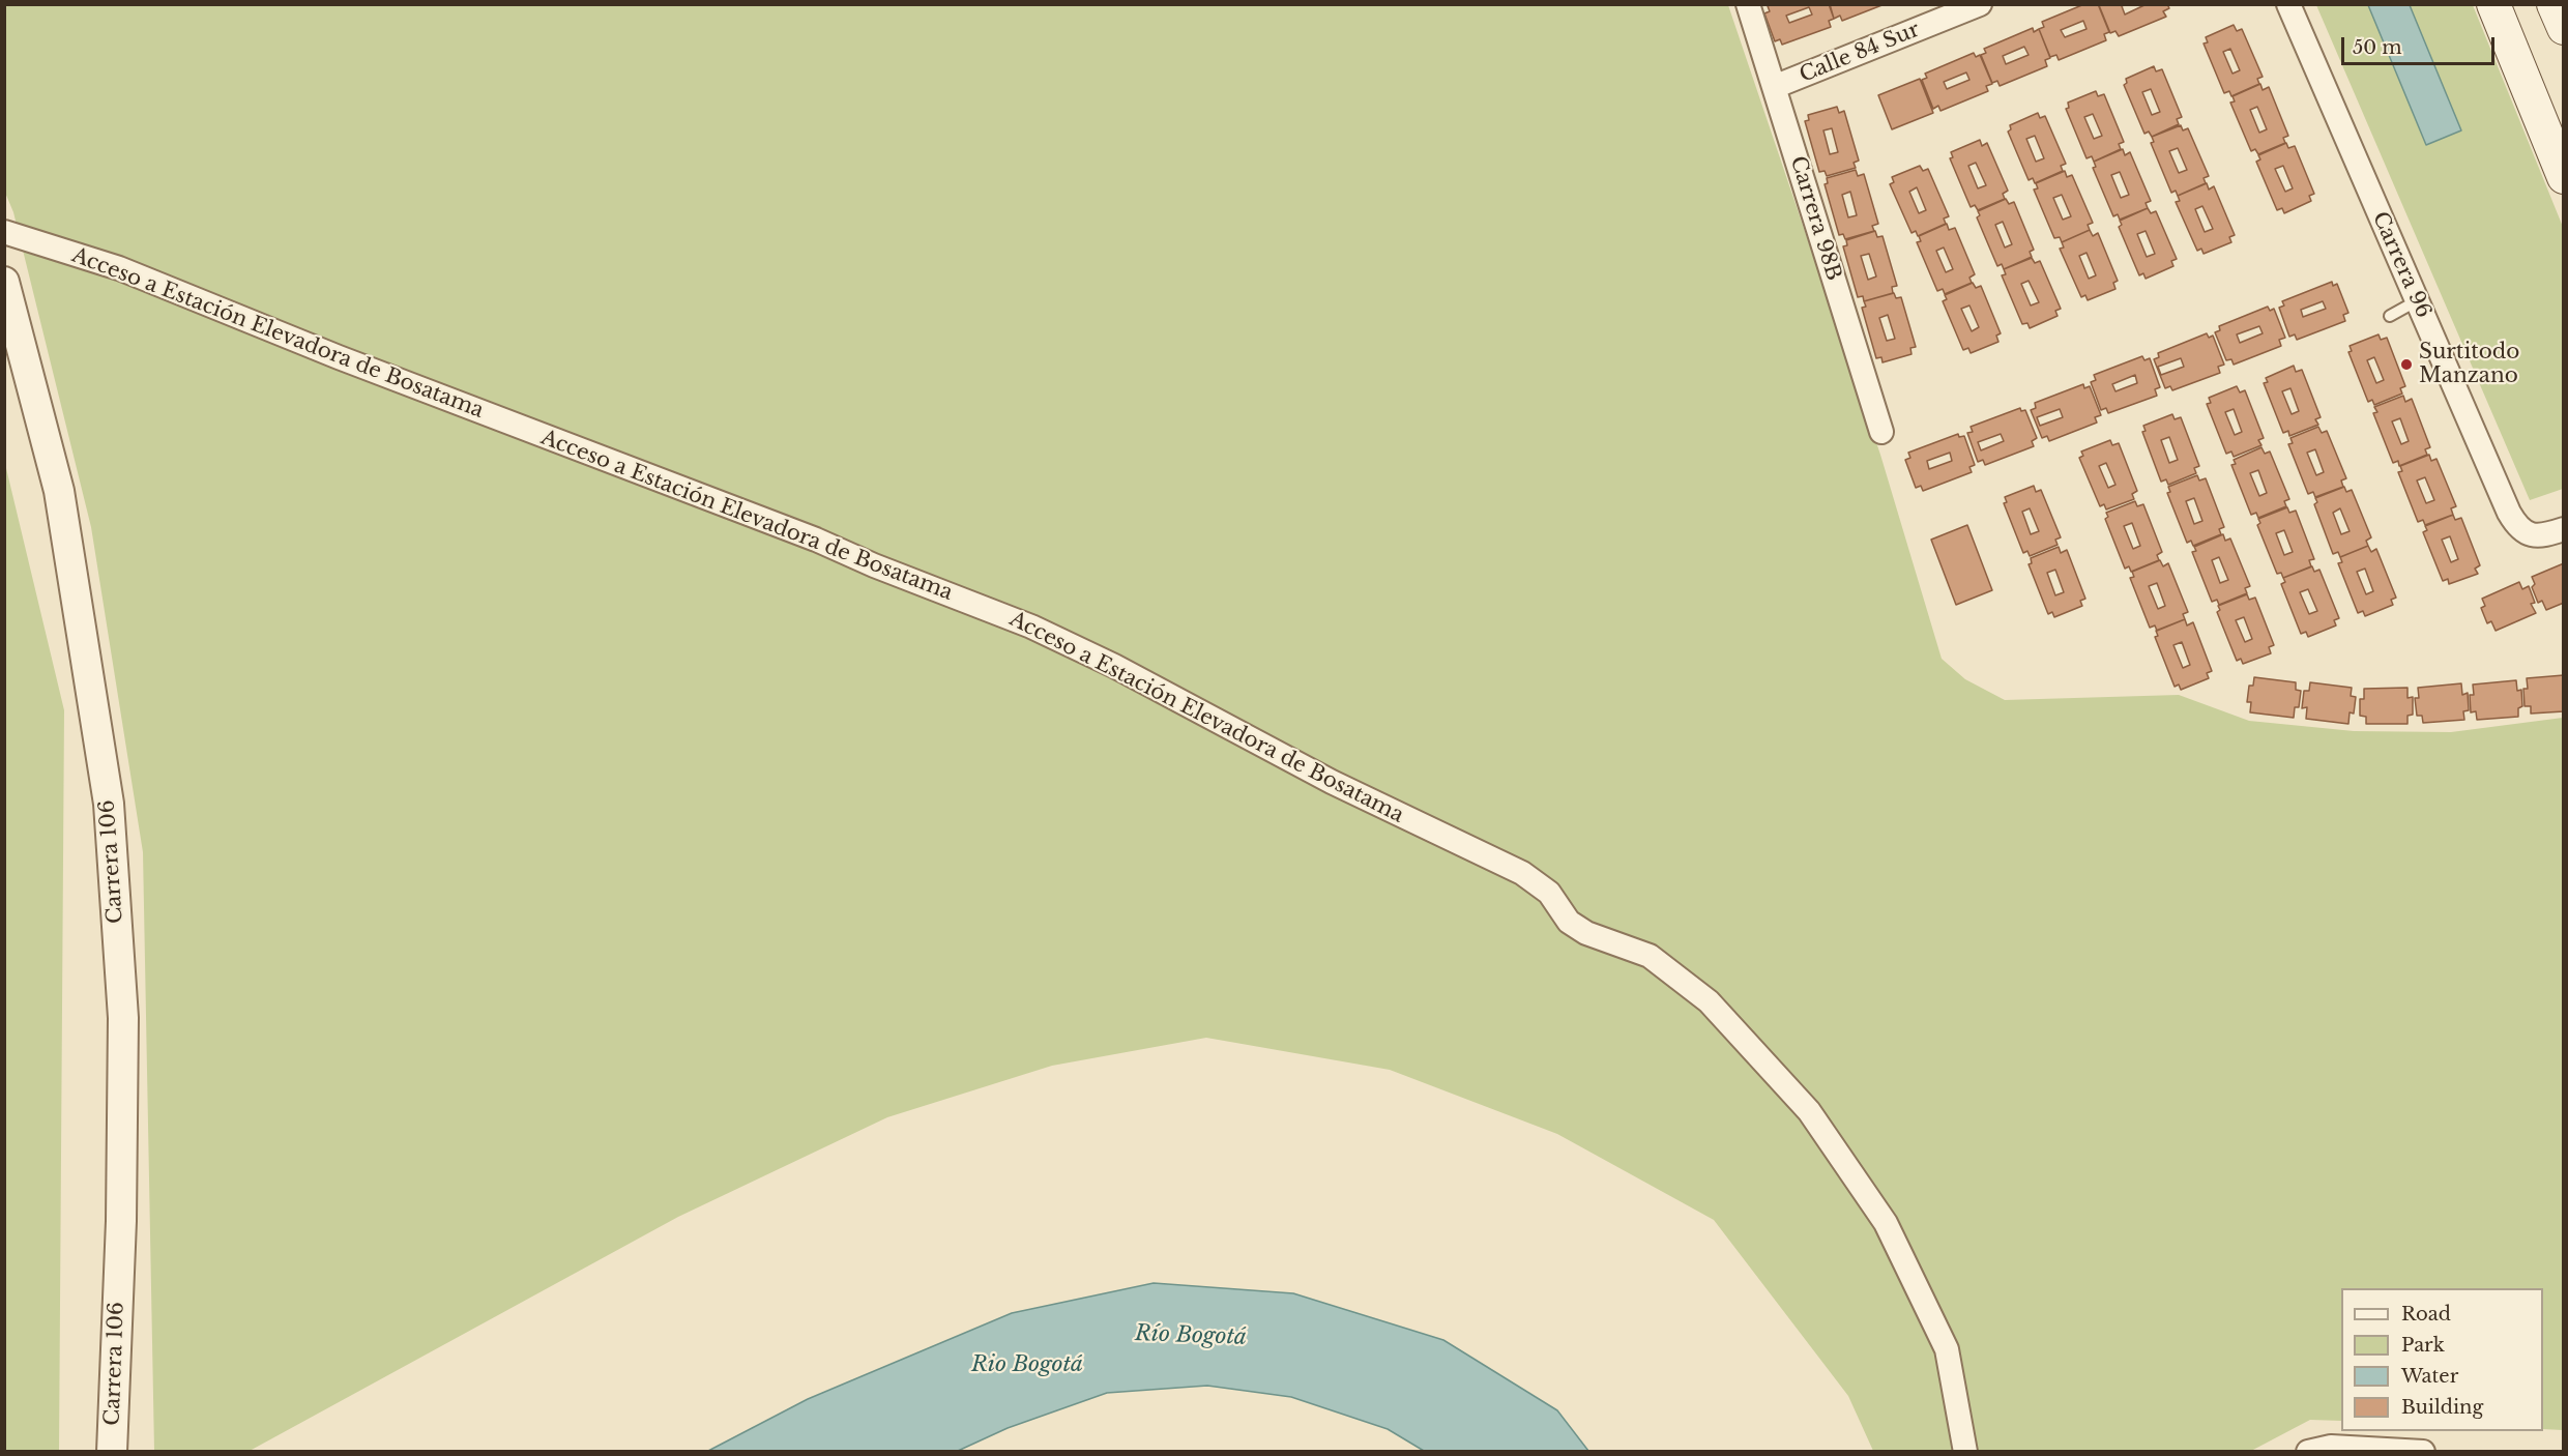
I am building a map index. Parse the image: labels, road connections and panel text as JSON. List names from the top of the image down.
{
  "streets": {
    "street": [
      "Calle 84 Sur",
      "Carrera 98B",
      "Carrera 96",
      "Acceso a Estación Elevadora de Bosatama",
      "Carrera 106"
    ]
  },
  "crossings": [
    ["Calle 84 Sur", "Carrera 98B"]
  ],
  "water": ["Río Bogotá", "Rio Bogotá"],
  "places": ["Surtitodo Manzano"],
  "legend": [
    "Road",
    "Park",
    "Water",
    "Building"
  ],
  "scale_bar": "50 m"
}
